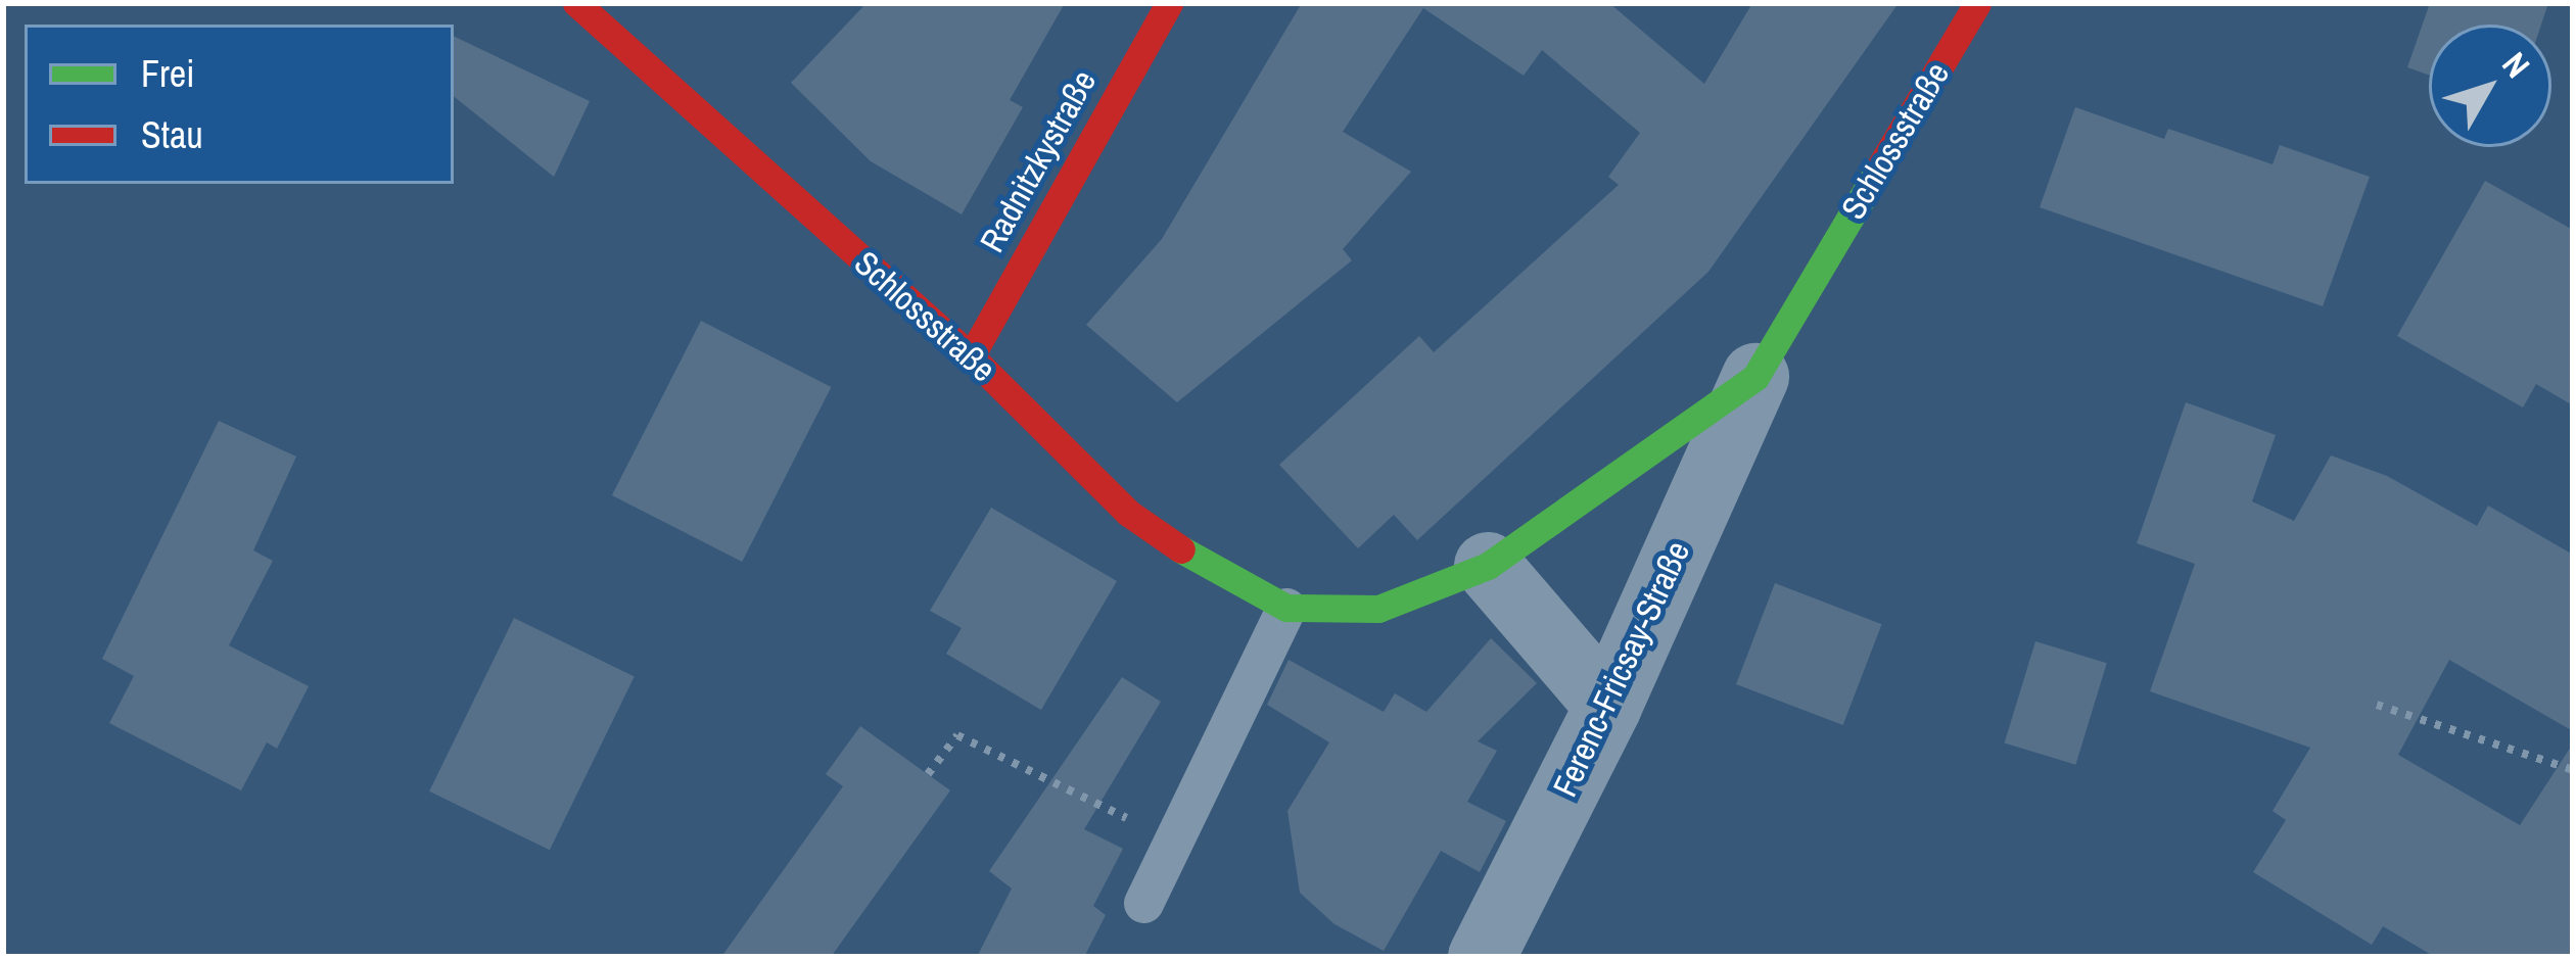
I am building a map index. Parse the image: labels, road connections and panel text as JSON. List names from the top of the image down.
{
  "streets": {
    "street": ["Schlossstraße", "Radnitzkystraße", "Ferenc-Fricsay-Straße"]
  },
  "crossings": [
    ["Schlossstraße", "Radnitzkystraße"],
    ["Schlossstraße", "Ferenc-Fricsay-Straße"]
  ],
  "legend": ["Frei", "Stau"],
  "north": "top right"
}
